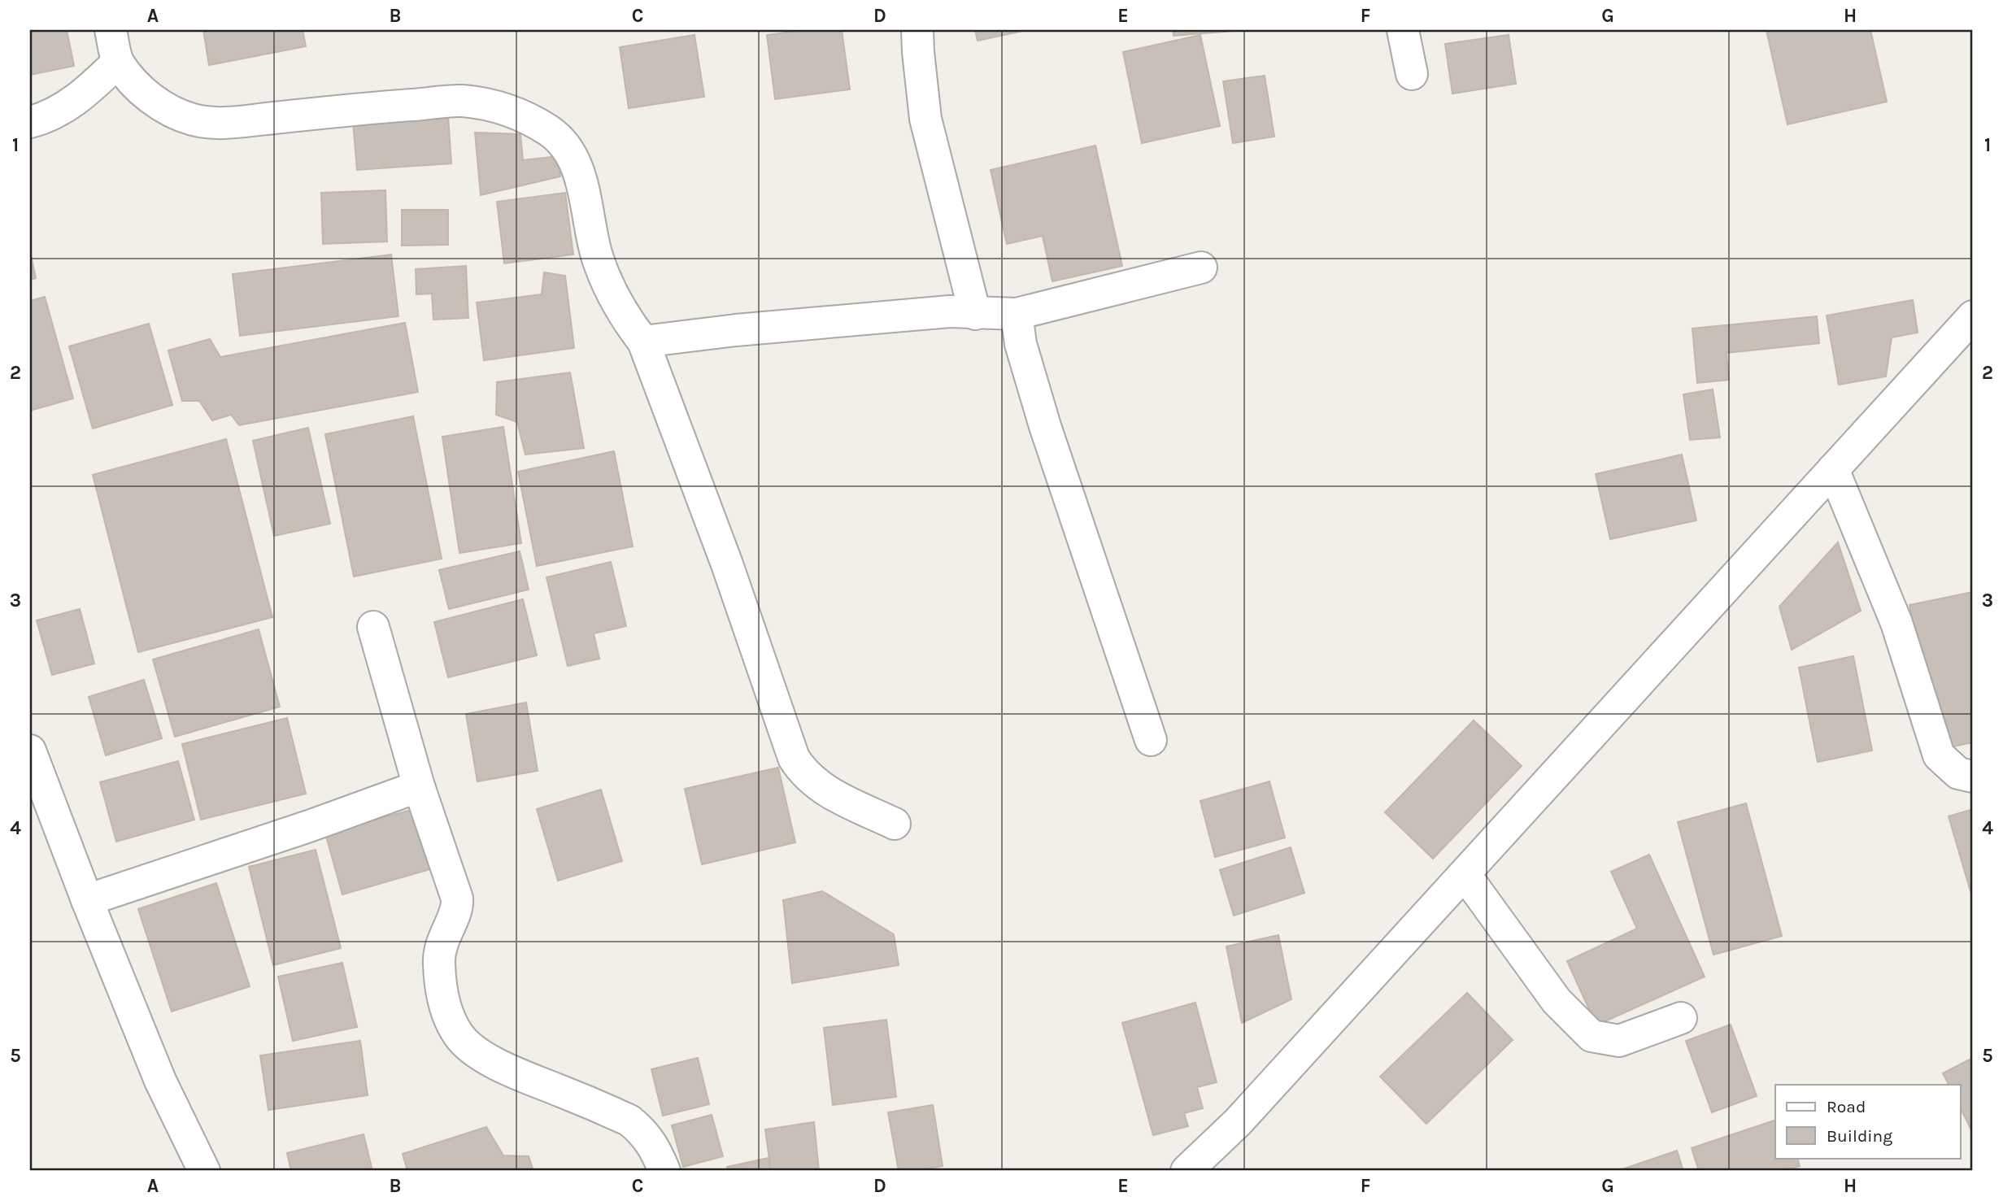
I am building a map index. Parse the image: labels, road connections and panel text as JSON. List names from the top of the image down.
{
  "legend": ["Road", "Building"],
  "grid": {
    "columns": [
      "A",
      "B",
      "C",
      "D",
      "E",
      "F",
      "G",
      "H"
    ],
    "rows": [
      "1",
      "2",
      "3",
      "4",
      "5"
    ]
  }
}
